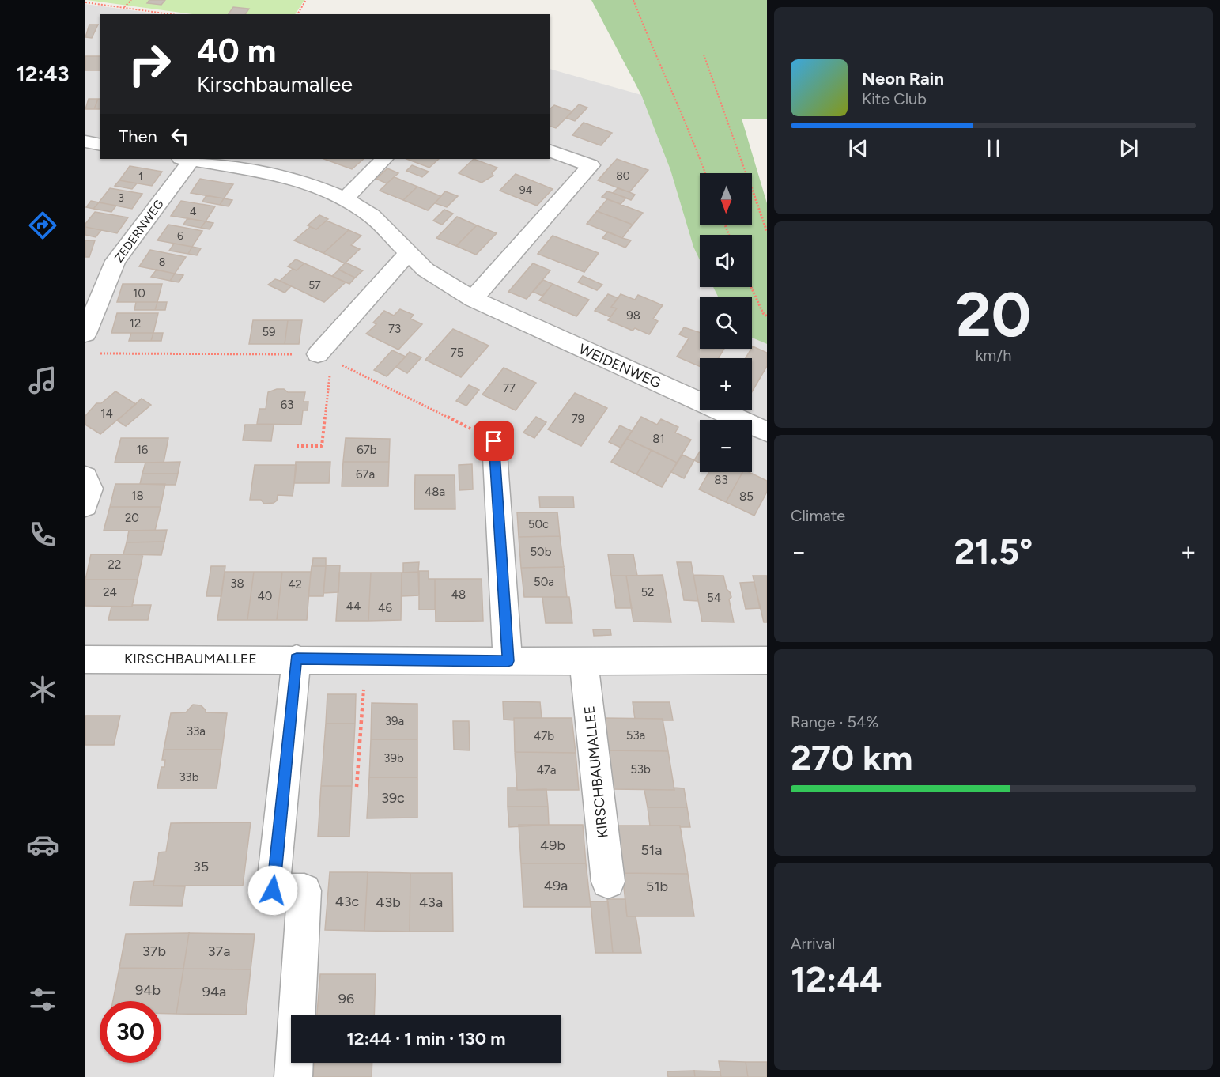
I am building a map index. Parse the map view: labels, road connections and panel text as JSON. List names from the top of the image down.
{
  "streets": {
    "street": ["ZEDERNWEG", "WEIDENWEG", "KIRSCHBAUMALLEE"]
  },
  "house_numbers": [
    "80",
    "1",
    "94",
    "3",
    "4",
    "6",
    "8",
    "57",
    "10",
    "98",
    "12",
    "73",
    "59",
    "75",
    "77",
    "63",
    "14",
    "79",
    "81",
    "16",
    "67b",
    "67a",
    "83",
    "48a",
    "18",
    "85",
    "20",
    "50c",
    "50b",
    "22",
    "50a",
    "38",
    "42",
    "24",
    "52",
    "48",
    "40",
    "54",
    "44",
    "46",
    "39a",
    "33a",
    "53a",
    "47b",
    "39b",
    "53b",
    "47a",
    "33b",
    "39c",
    "49b",
    "51a",
    "35",
    "49a",
    "51b",
    "43c",
    "43b",
    "43a",
    "37b",
    "37a",
    "94b",
    "94a",
    "96"
  ],
  "north": "bottom",
  "page": {
    "tabs": "12:43",
    "turn": ["40 m", "Kirschbaumallee"],
    "song": ["Neon Rain", "Kite Club"],
    "then": "Then",
    "map_buttons": ["+", "−"],
    "tile": [
      ["20", "km/h"],
      "Climate",
      ["Range · 54%", "270 km"],
      ["Arrival", "12:44"]
    ],
    "heat": ["−", "21.5°", "+"],
    "limit": "30",
    "trip": "12:44 · 1 min · 130 m"
  }
}
